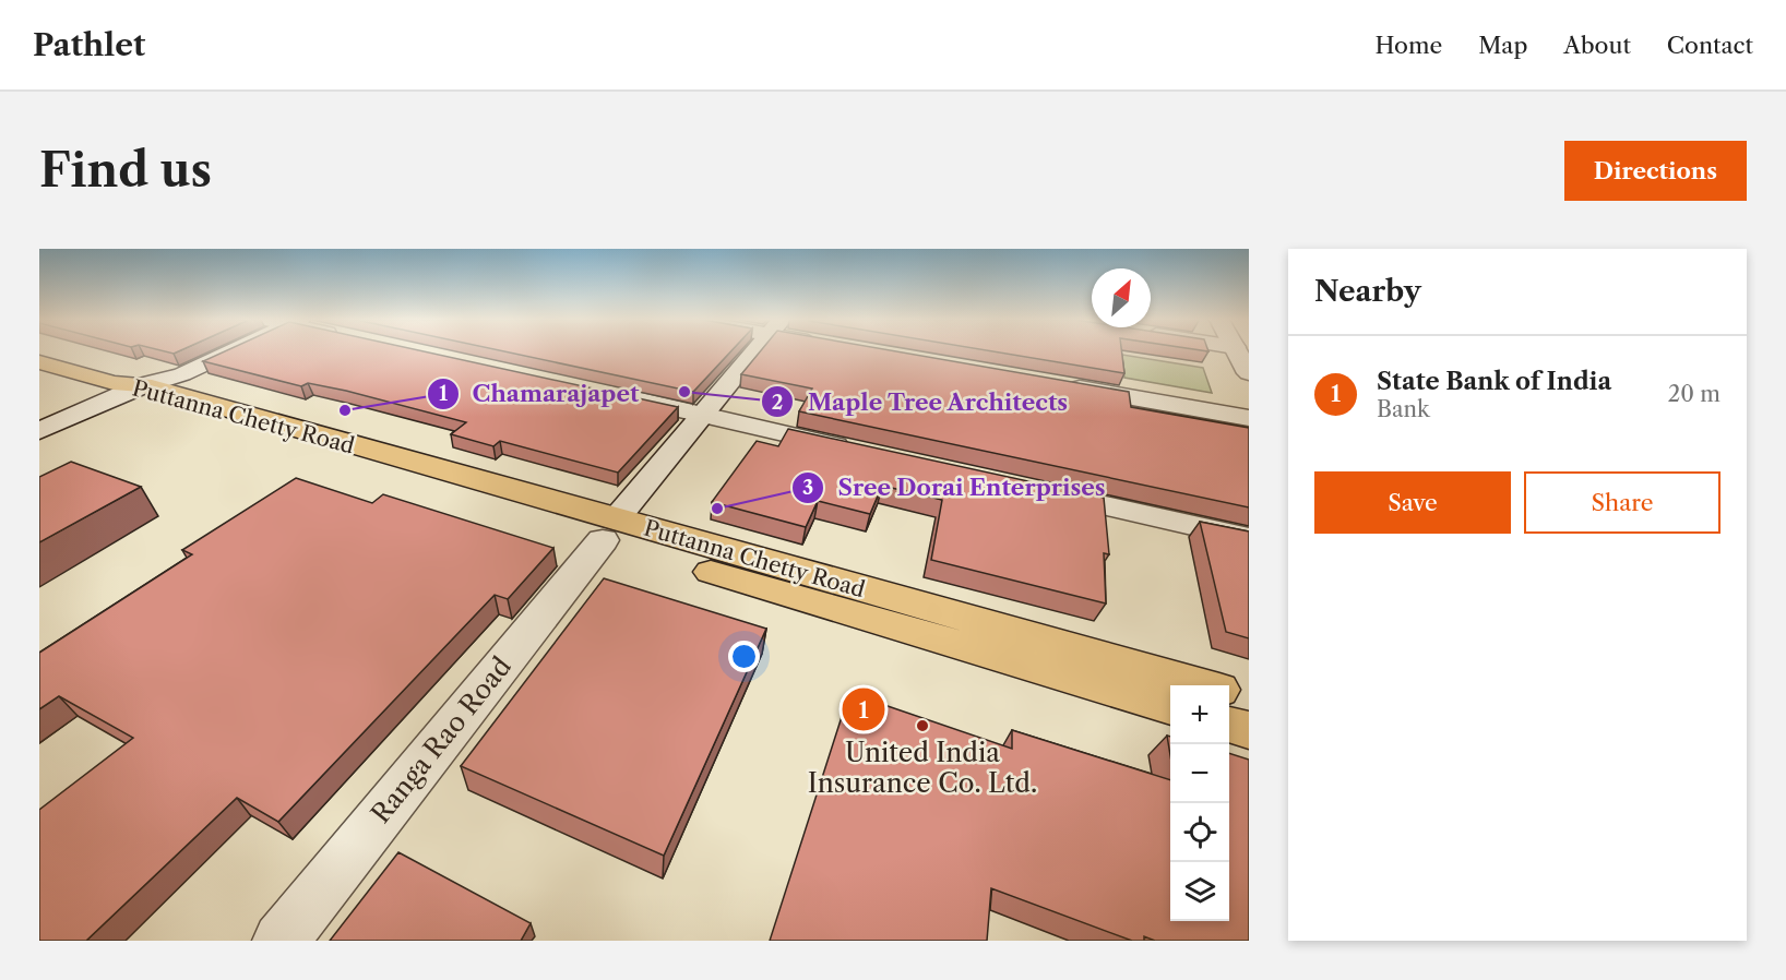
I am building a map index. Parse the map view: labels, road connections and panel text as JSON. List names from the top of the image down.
{
  "streets": {
    "main road": ["Puttanna Chetty Road"],
    "street": ["Ranga Rao Road"]
  },
  "crossings": [
    ["Puttanna Chetty Road", "Ranga Rao Road"]
  ],
  "places": [
    "Maple Tree Architects",
    "Chamarajapet",
    "Sree Dorai Enterprises",
    "United India Insurance Co. Ltd."
  ],
  "north": "top right",
  "page": {
    "header": "Pathlet",
    "nav": [
      "Home",
      "Map",
      "About",
      "Contact"
    ],
    "buttons": [
      "Directions",
      ["Save", "Share"]
    ],
    "title": "Find us",
    "heading": "Nearby",
    "list": [
      {
        "mark": "1",
        "name": "State Bank of India",
        "note": "Bank",
        "value": "20 m"
      }
    ],
    "map_buttons": ["+", "−"],
    "pins": "1"
  }
}
